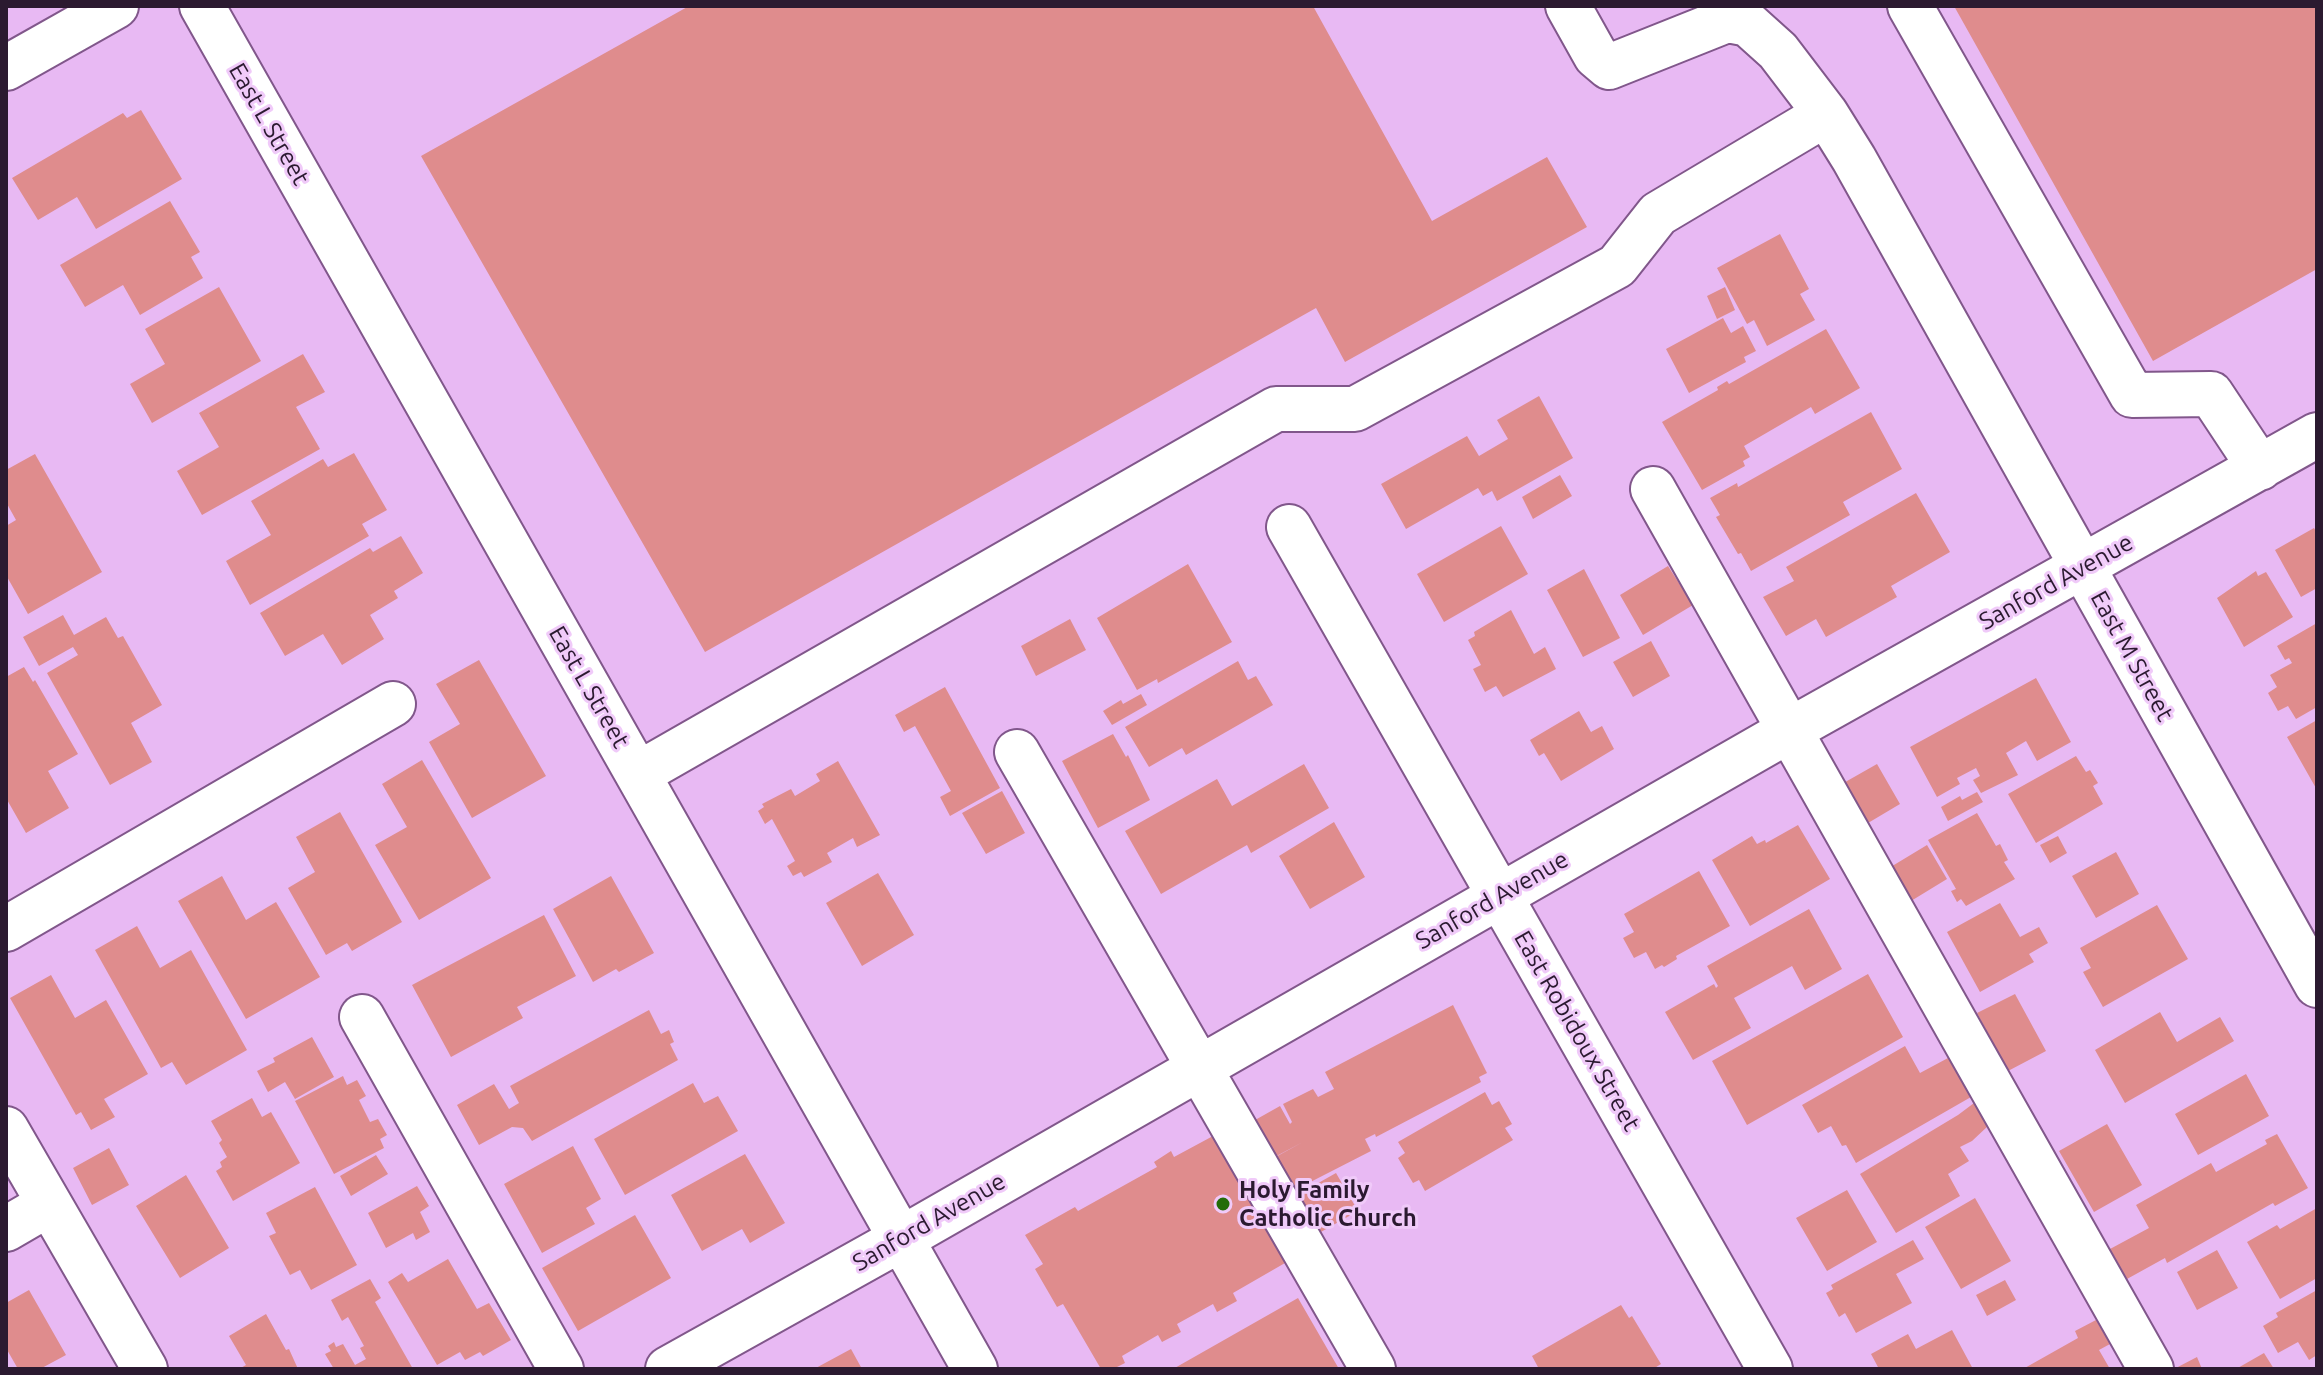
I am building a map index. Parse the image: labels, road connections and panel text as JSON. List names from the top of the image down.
{
  "streets": {
    "street": [
      "East L Street",
      "Sanford Avenue",
      "East M Street",
      "East Robidoux Street"
    ]
  },
  "crossings": [
    ["East L Street", "Sanford Avenue"],
    ["Sanford Avenue", "East M Street"],
    ["Sanford Avenue", "East Robidoux Street"]
  ],
  "places": ["Holy Family Catholic Church"]
}
